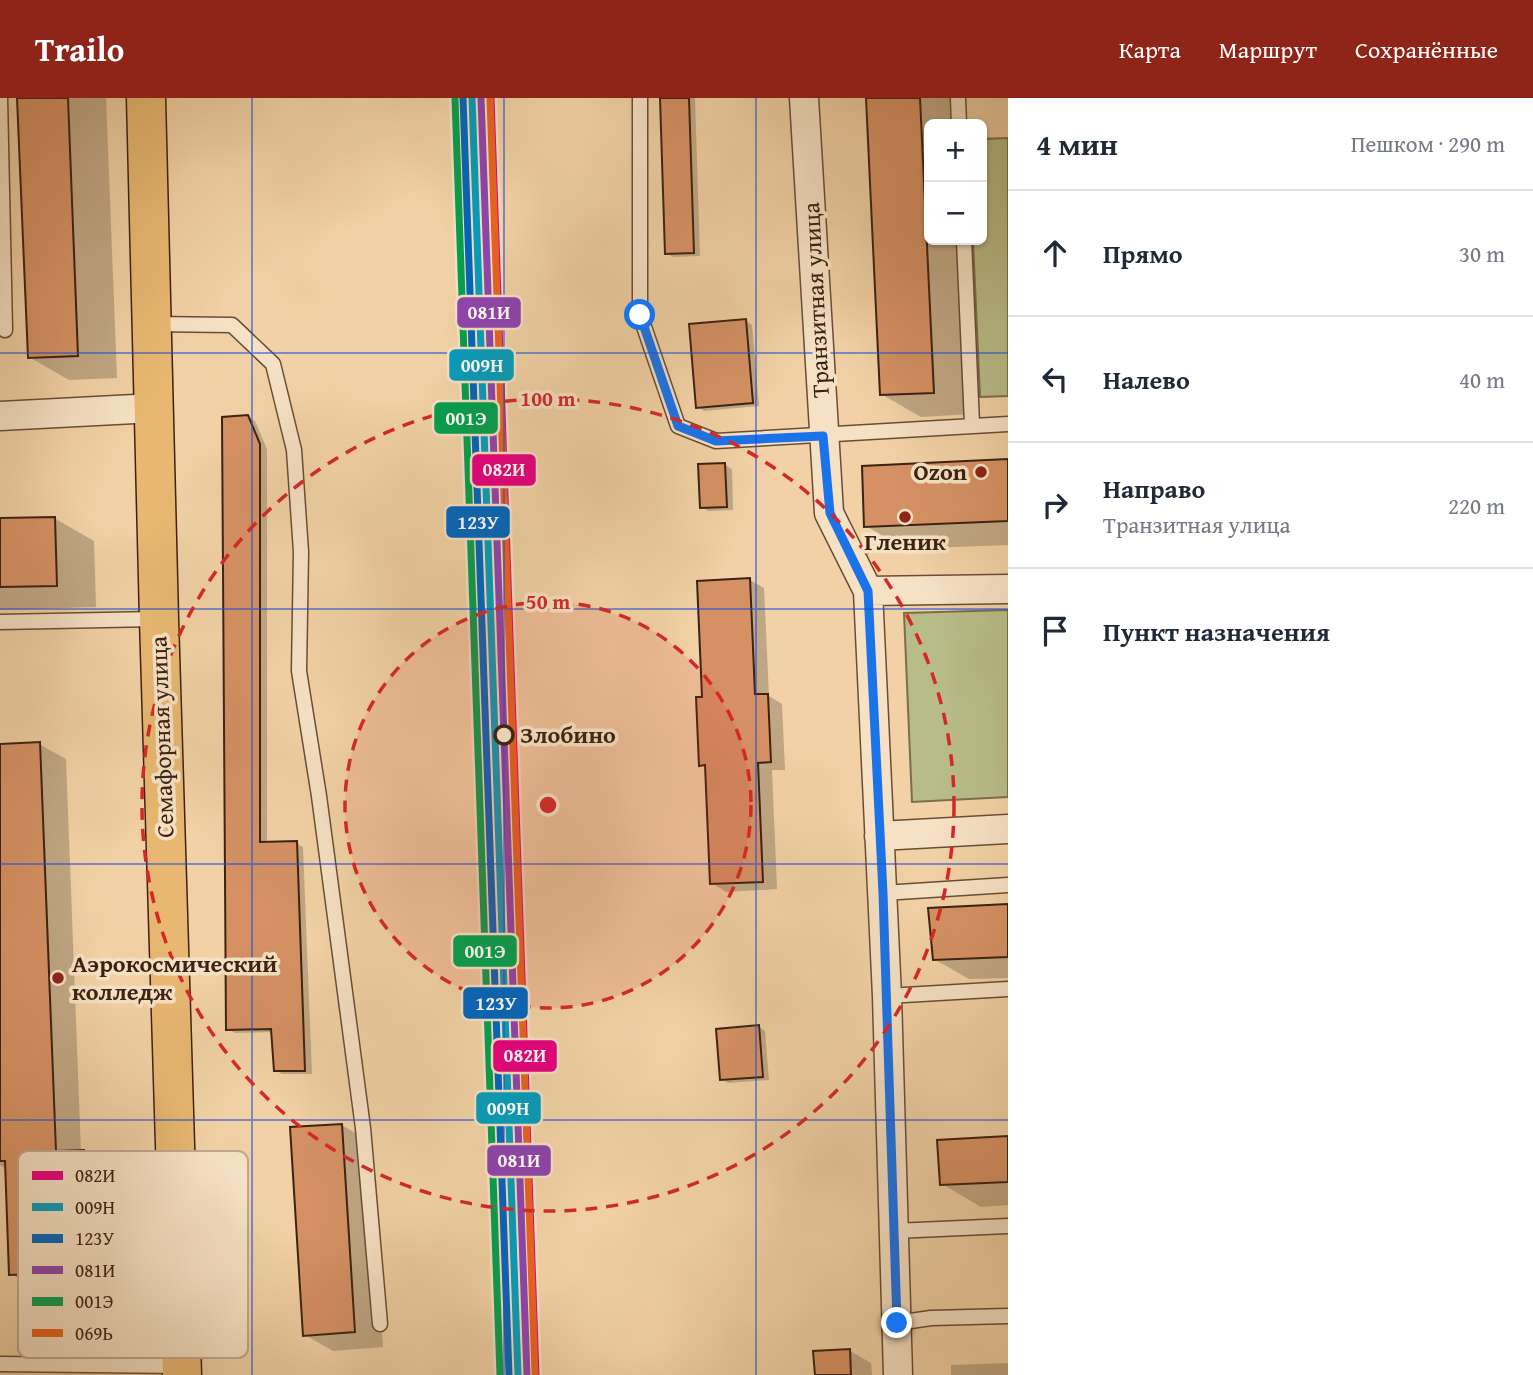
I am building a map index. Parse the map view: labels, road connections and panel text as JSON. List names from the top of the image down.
{
  "streets": {
    "highway": ["Семафорная улица"],
    "street": ["Транзитная улица"]
  },
  "places": [
    "Ozon",
    "Гленик",
    "Злобино",
    "Аэрокосмический колледж"
  ],
  "lines": [
    "transit line 082И",
    "transit line 009Н",
    "transit line 123У",
    "transit line 081И",
    "transit line 069Ь",
    "transit line 001Э"
  ],
  "legend": [
    "082И",
    "009Н",
    "123У",
    "081И",
    "001Э",
    "069Ь"
  ],
  "page": {
    "header": "Trailo",
    "nav": ["Карта", "Маршрут", "Сохранённые"],
    "heading": ["4 мин", "Пешком · 290 m"],
    "map_buttons": ["+", "−"],
    "list": [
      ["Прямо", "30 m"],
      ["Налево", "40 m"],
      ["Направо", "Транзитная улица", "220 m"],
      "Пункт назначения"
    ]
  },
  "rings": ["100 m", "50 m"]
}
